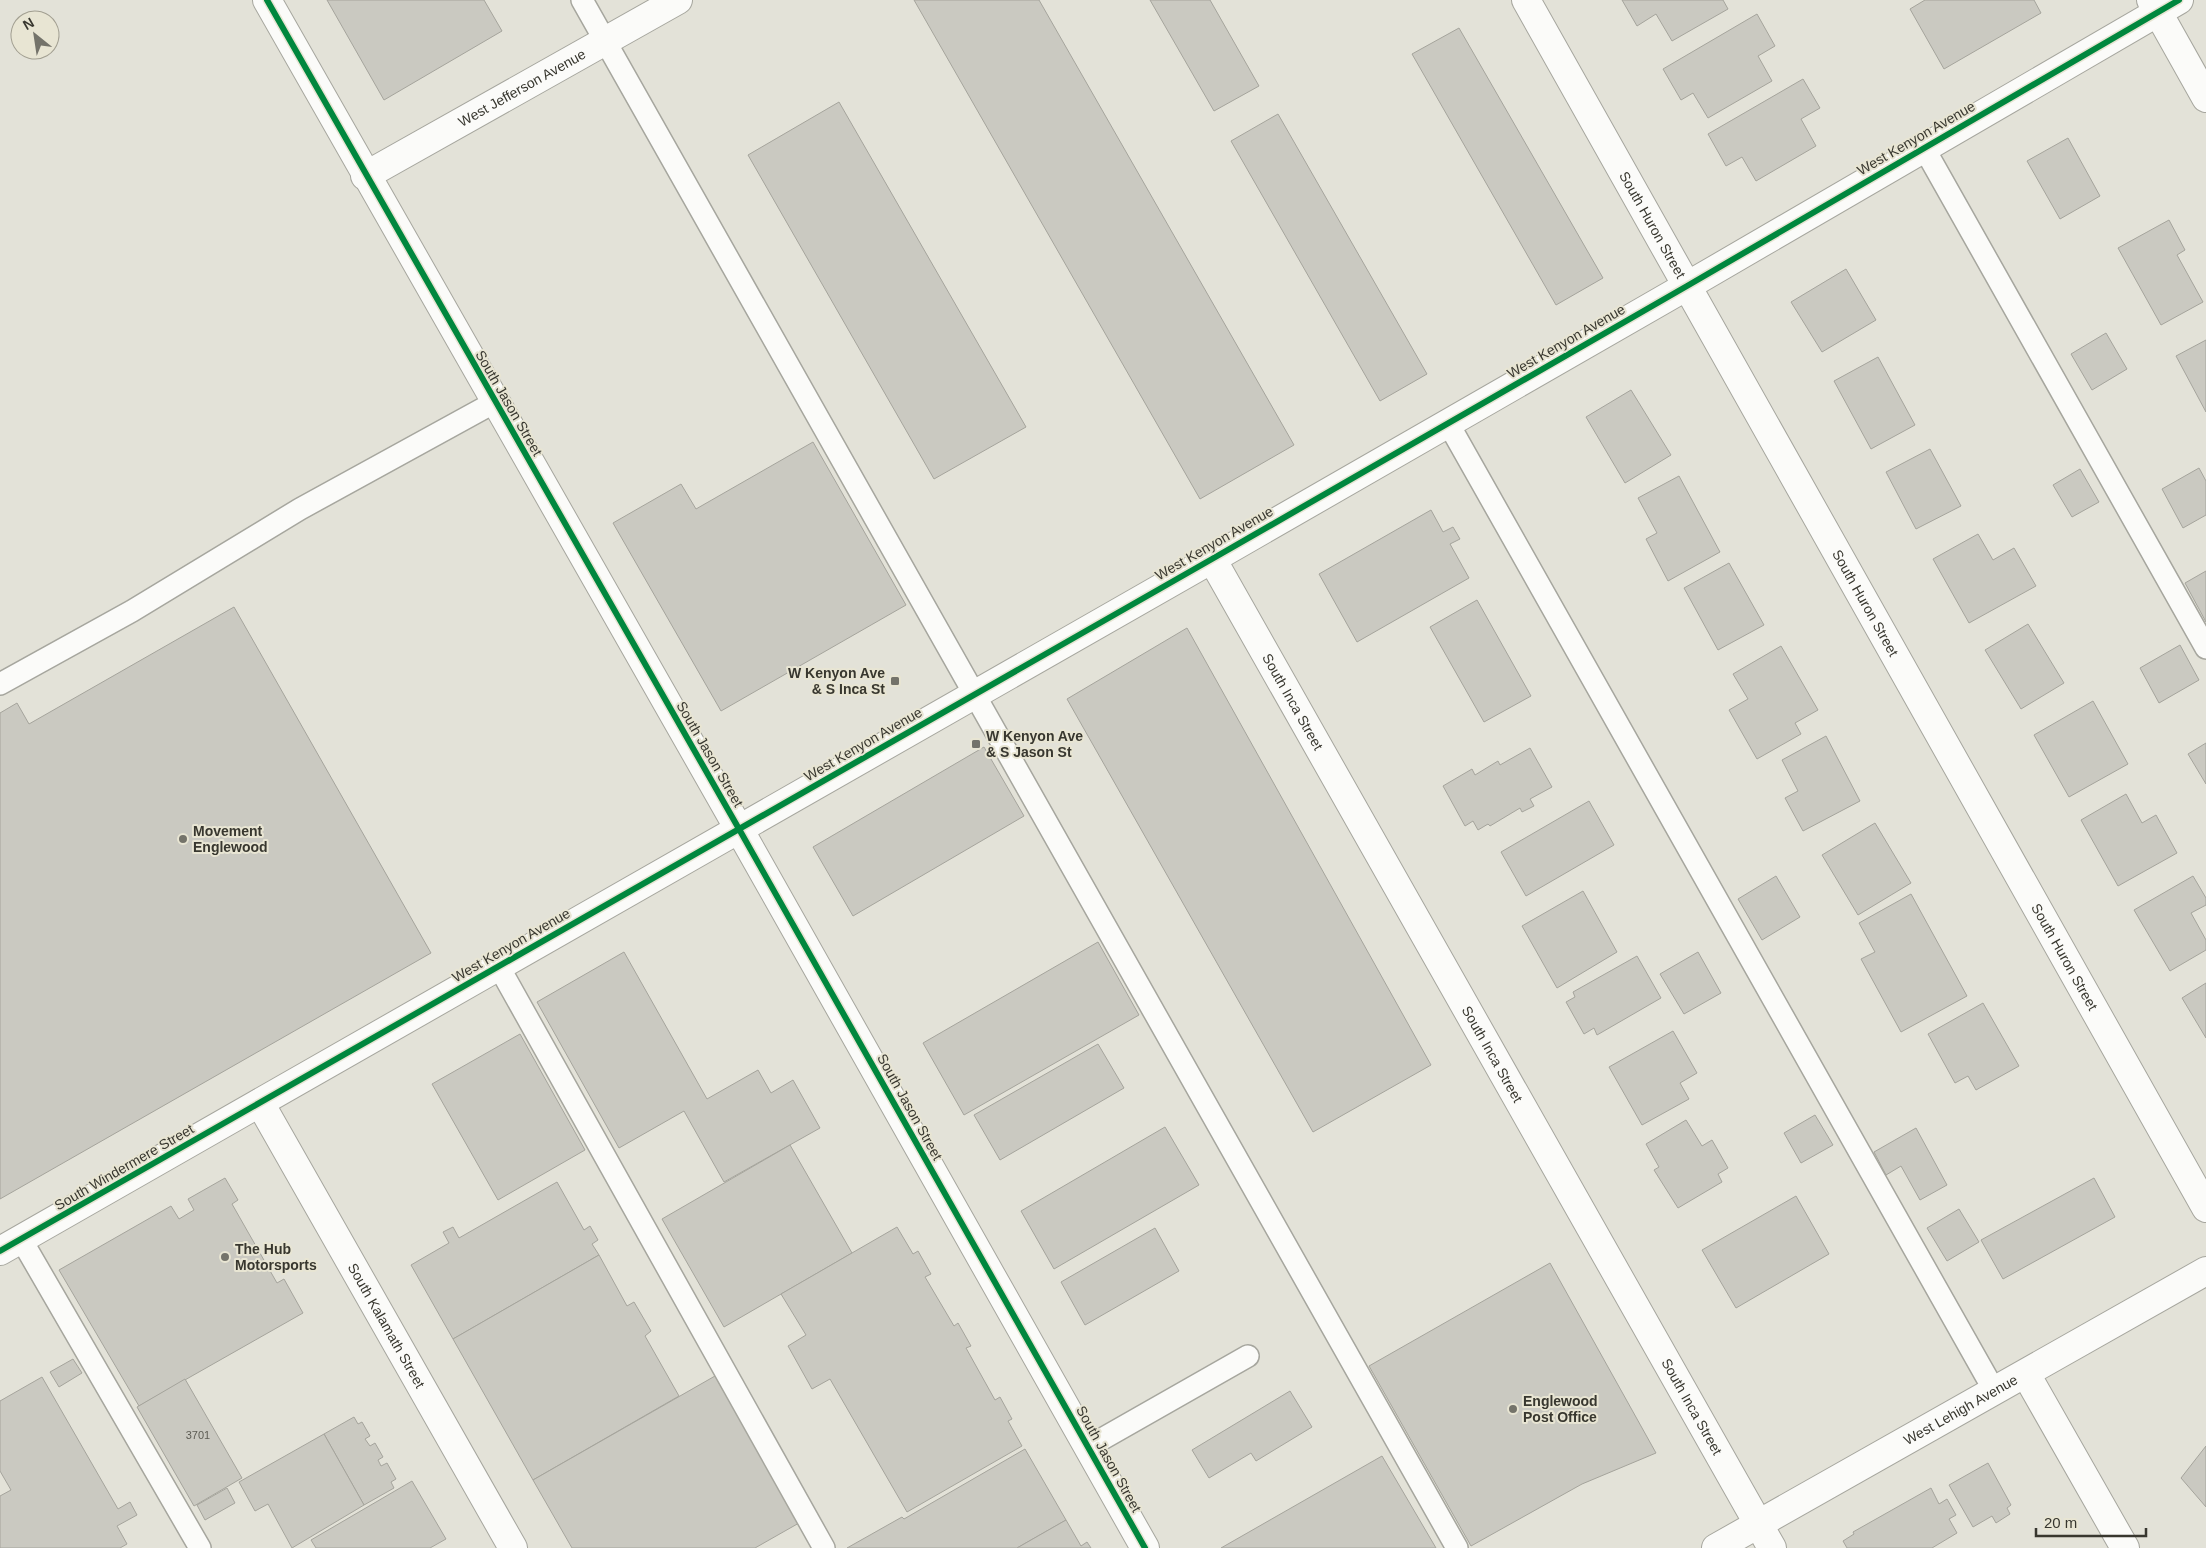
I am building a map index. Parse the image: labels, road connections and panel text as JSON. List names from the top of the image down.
{
  "streets": {
    "street": [
      "West Jefferson Avenue",
      "West Kenyon Avenue",
      "South Huron Street",
      "South Jason Street",
      "South Inca Street",
      "South Windermere Street",
      "South Kalamath Street",
      "West Lehigh Avenue"
    ]
  },
  "crossings": [
    ["West Jefferson Avenue", "South Jason Street"],
    ["West Kenyon Avenue", "South Huron Street"],
    ["West Kenyon Avenue", "South Jason Street"],
    ["West Kenyon Avenue", "South Inca Street"],
    ["West Kenyon Avenue", "South Windermere Street"],
    ["West Kenyon Avenue", "South Kalamath Street"],
    ["South Inca Street", "West Lehigh Avenue"],
    ["South Windermere Street", "South Kalamath Street"]
  ],
  "places": {
    "transit": ["W Kenyon Ave & S Inca St", "W Kenyon Ave & S Jason St"],
    "other": ["Movement Englewood", "The Hub Motorsports", "Englewood Post Office"]
  },
  "house_numbers": ["3701"],
  "scale_bar": "20 m",
  "north": "top left"
}
